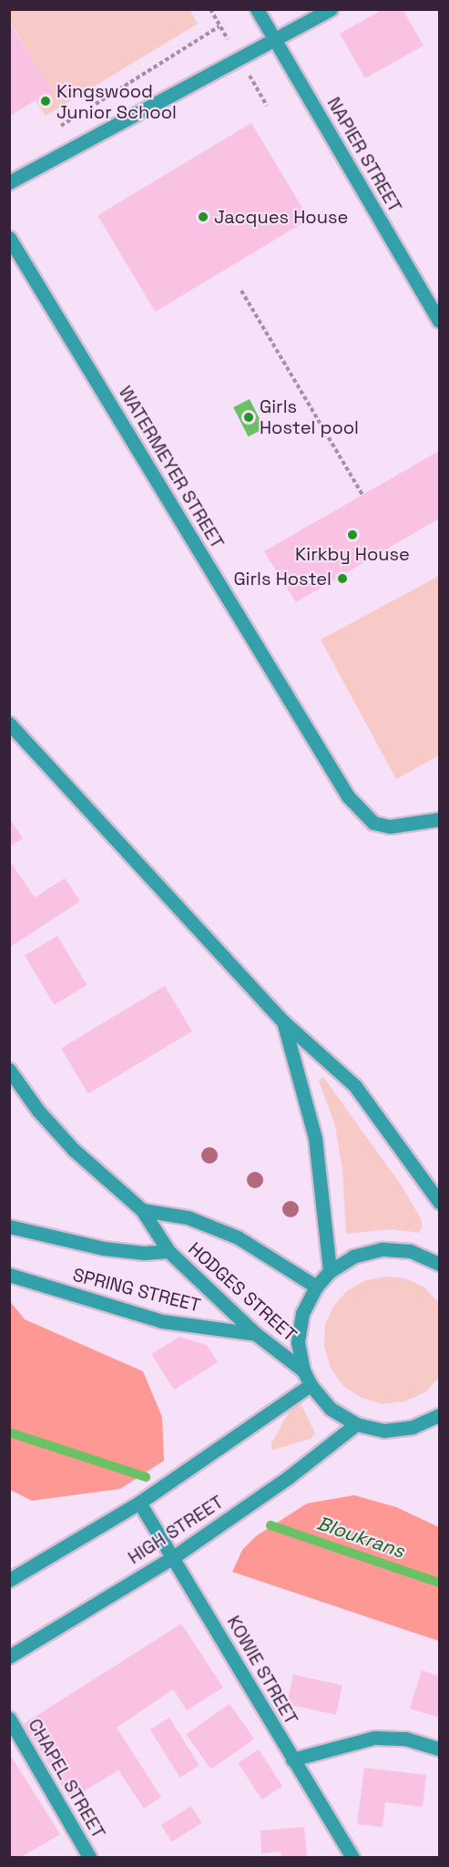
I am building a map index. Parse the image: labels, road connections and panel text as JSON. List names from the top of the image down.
{
  "streets": {
    "street": [
      "NAPIER STREET",
      "WATERMEYER STREET",
      "SPRING STREET",
      "HODGES STREET",
      "HIGH STREET",
      "KOWIE STREET",
      "CHAPEL STREET"
    ]
  },
  "crossings": [
    ["SPRING STREET", "HODGES STREET"],
    ["HIGH STREET", "KOWIE STREET"]
  ],
  "water": ["Bloukrans"],
  "places": [
    "Kingswood Junior School",
    "Jacques House",
    "Girls Hostel pool",
    "Kirkby House",
    "Girls Hostel"
  ]
}
